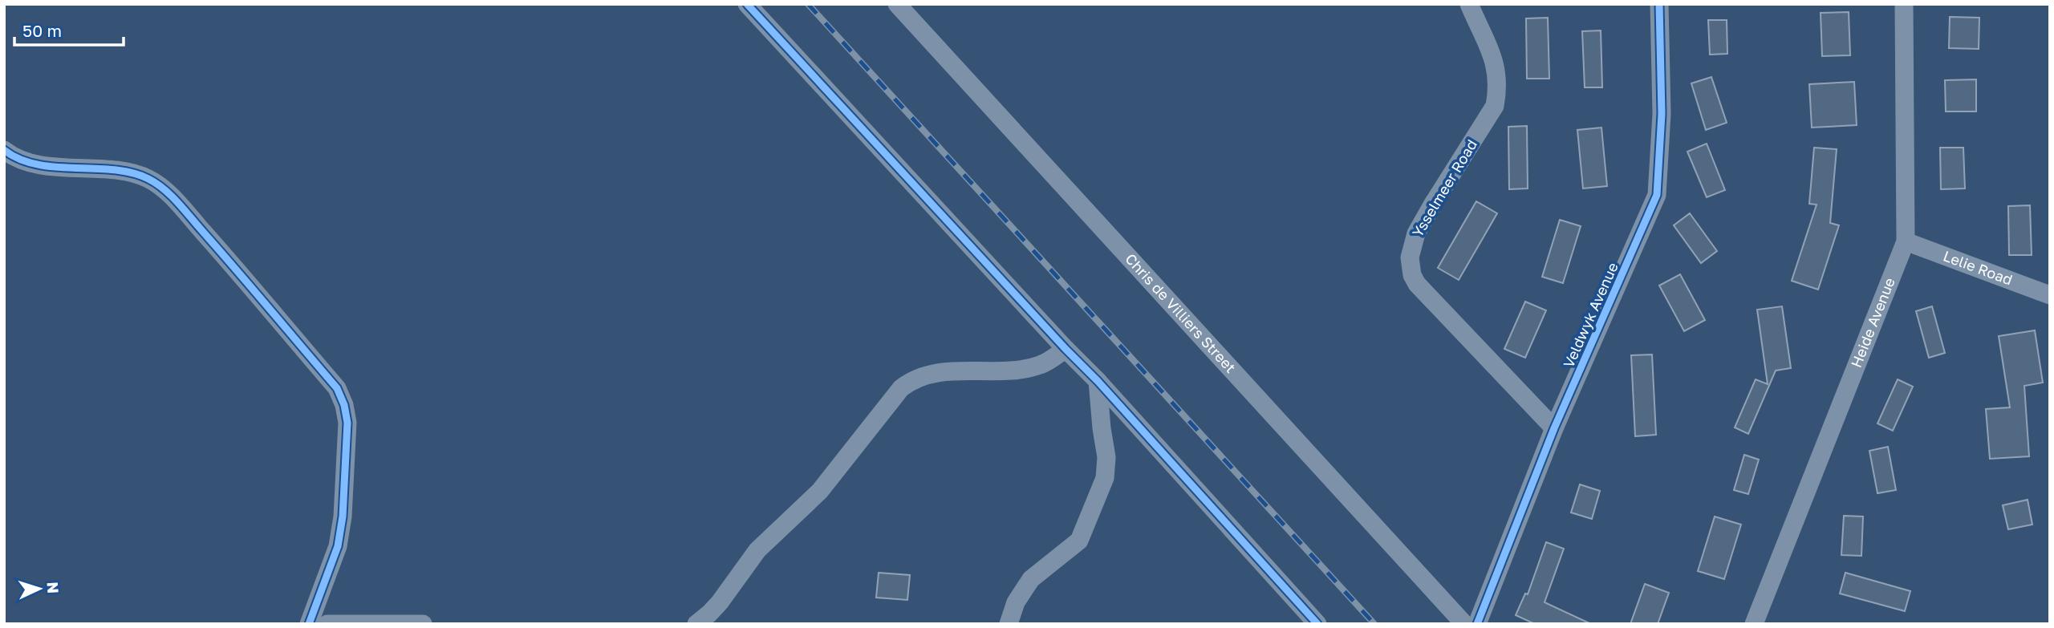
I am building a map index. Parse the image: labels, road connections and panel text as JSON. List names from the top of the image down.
{
  "streets": {
    "street": [
      "Ysselmeer Road",
      "Lelie Road",
      "Chris de Villiers Street",
      "Veldwyk Avenue",
      "Heide Avenue"
    ]
  },
  "crossings": [
    ["Ysselmeer Road", "Veldwyk Avenue"],
    ["Lelie Road", "Heide Avenue"]
  ],
  "scale_bar": "50 m",
  "north": "right"
}
